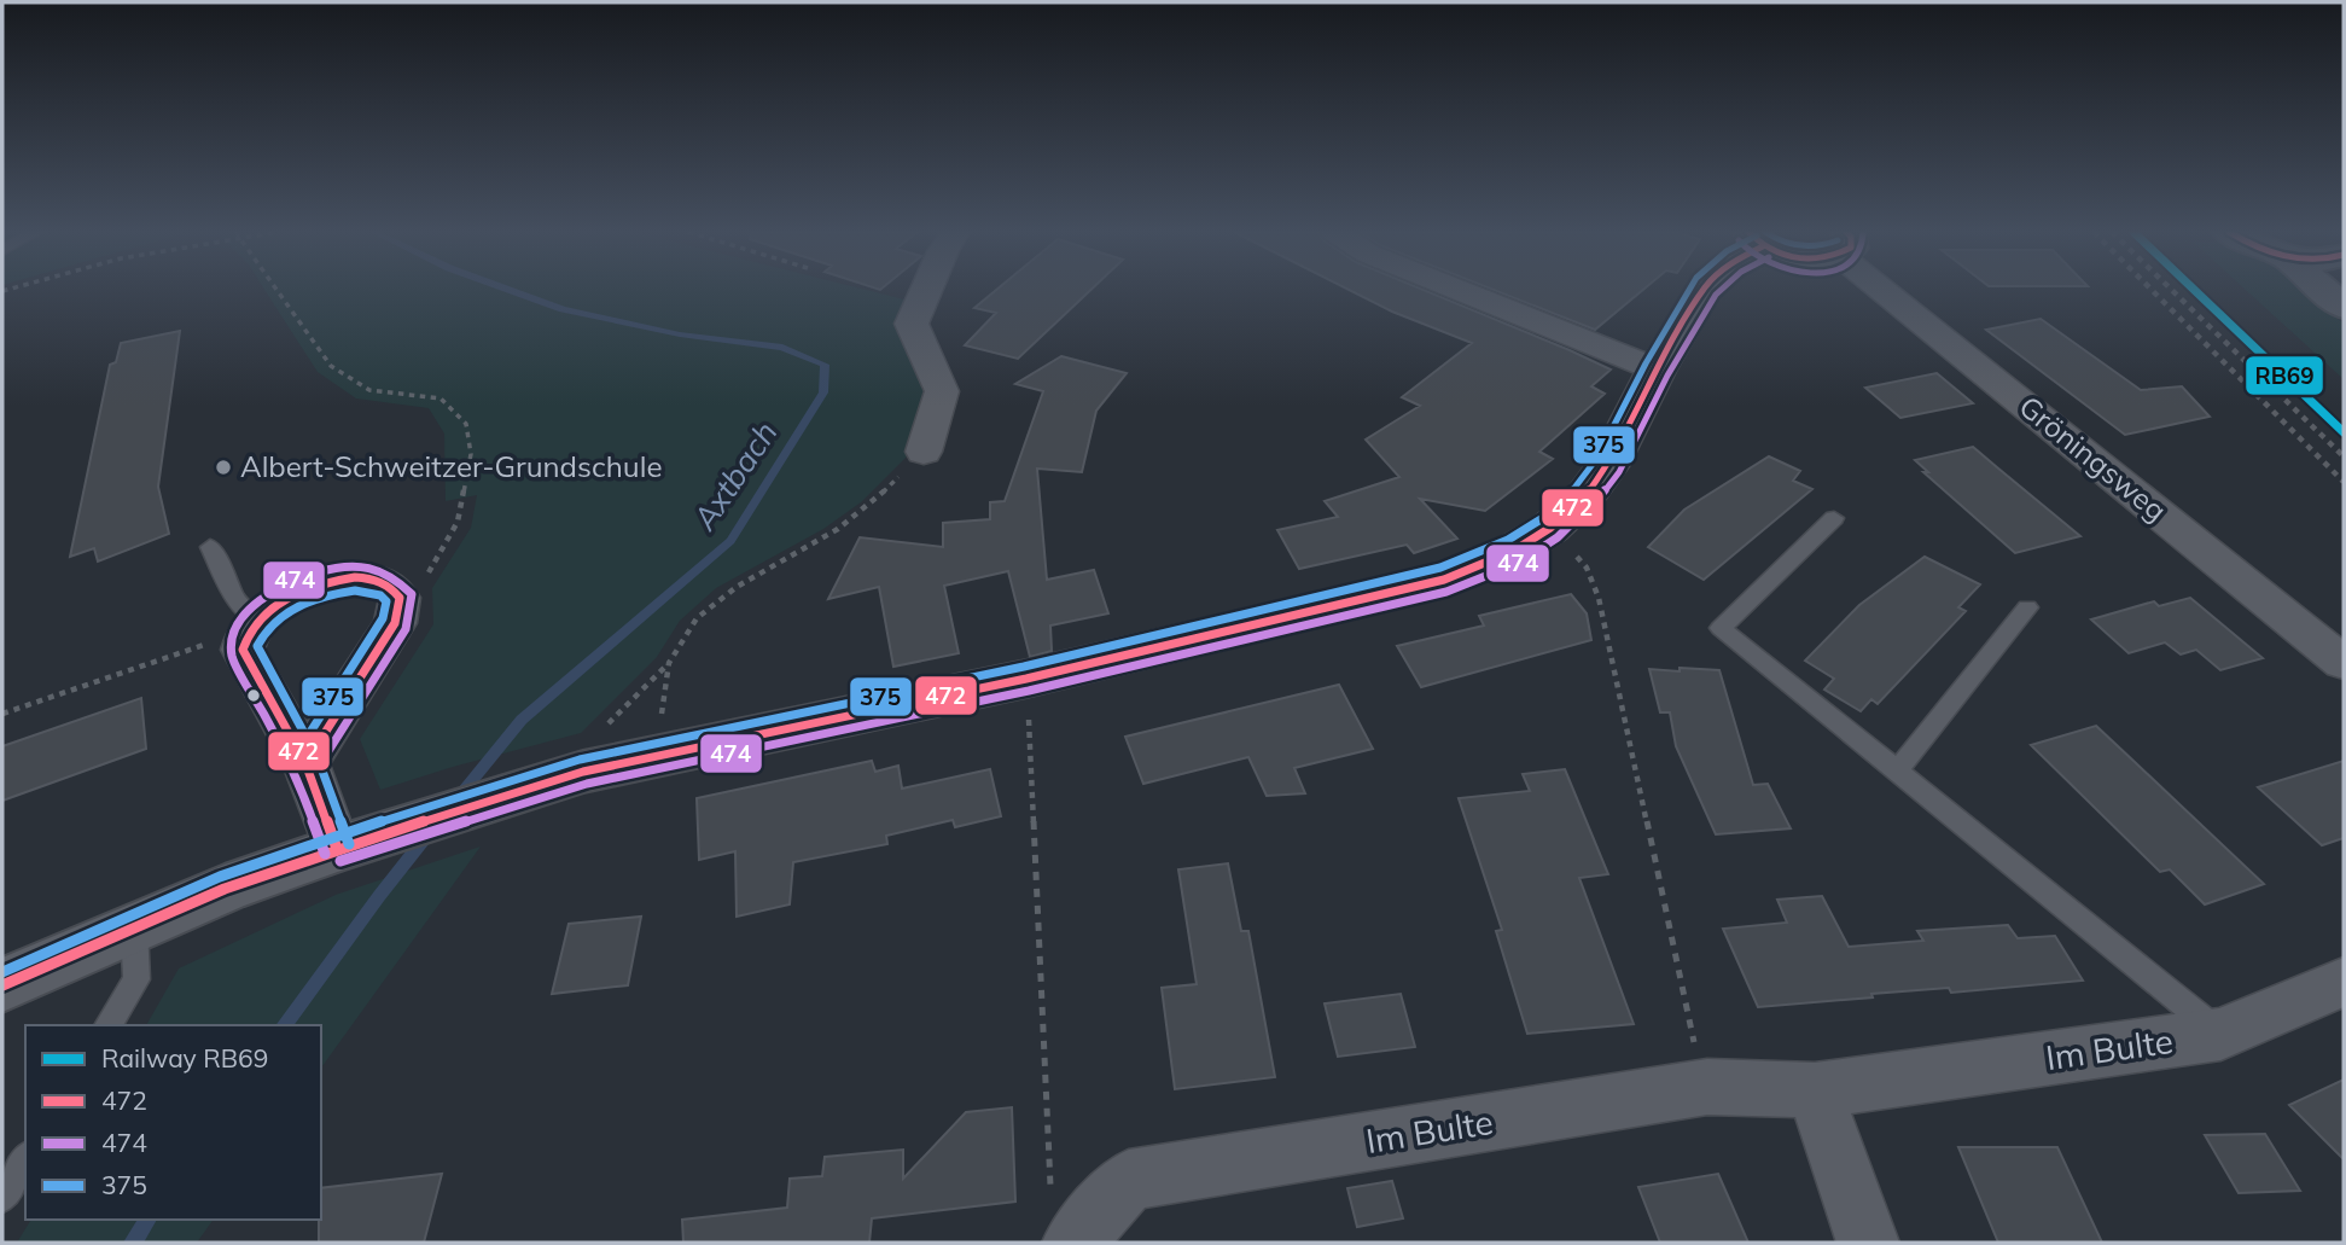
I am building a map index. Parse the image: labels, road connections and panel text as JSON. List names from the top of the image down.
{
  "streets": {
    "street": ["Gröningsweg", "Im Bulte"]
  },
  "water": ["Axtbach"],
  "places": ["Albert-Schweitzer-Grundschule"],
  "lines": [
    "rail line RB69",
    "transit line 472",
    "transit line 474",
    "transit line 375"
  ],
  "legend": [
    "Railway RB69",
    "472",
    "474",
    "375"
  ]
}
